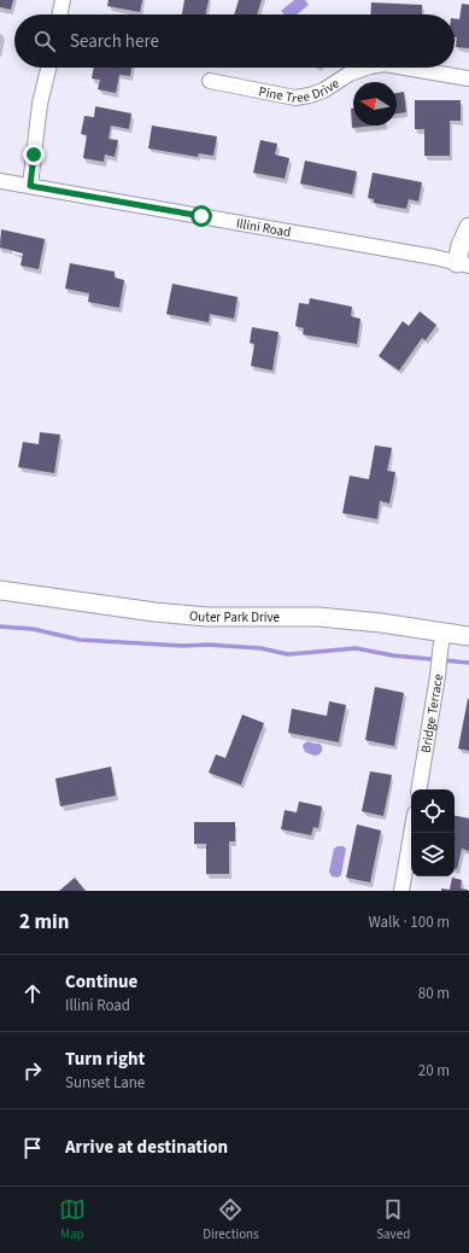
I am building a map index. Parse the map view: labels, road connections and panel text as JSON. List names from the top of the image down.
{
  "streets": {
    "street": [
      "Pine Tree Drive",
      "Illini Road",
      "Outer Park Drive",
      "Bridge Terrace"
    ]
  },
  "crossings": [
    ["Outer Park Drive", "Bridge Terrace"]
  ],
  "north": "left",
  "page": {
    "search": "Search here",
    "heading": ["2 min", "Walk · 100 m"],
    "list": [
      ["Continue", "Illini Road", "80 m"],
      ["Turn right", "Sunset Lane", "20 m"],
      "Arrive at destination"
    ],
    "nav": ["Map", "Directions", "Saved"]
  }
}
